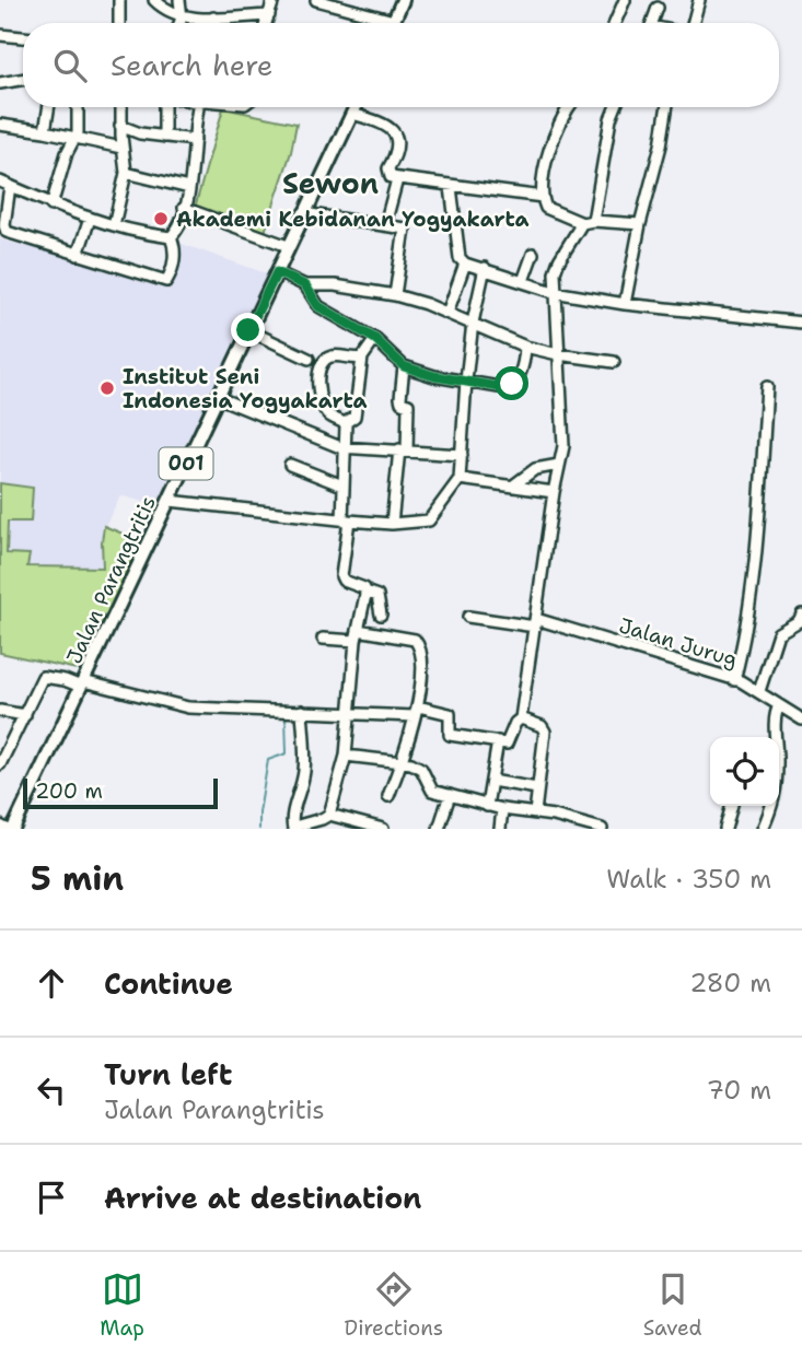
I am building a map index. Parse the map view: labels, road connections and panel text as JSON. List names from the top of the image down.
{
  "streets": {
    "main road": ["001", "Jalan Parangtritis"],
    "street": ["Jalan Jurug"]
  },
  "districts": ["Sewon"],
  "places": ["Akademi Kebidanan Yogyakarta", "Institut Seni Indonesia Yogyakarta"],
  "scale_bar": "200 m",
  "page": {
    "search": "Search here",
    "scale": "200 m",
    "heading": ["5 min", "Walk · 350 m"],
    "list": [
      ["Continue", "280 m"],
      ["Turn left", "Jalan Parangtritis", "70 m"],
      "Arrive at destination"
    ],
    "nav": ["Map", "Directions", "Saved"]
  }
}
